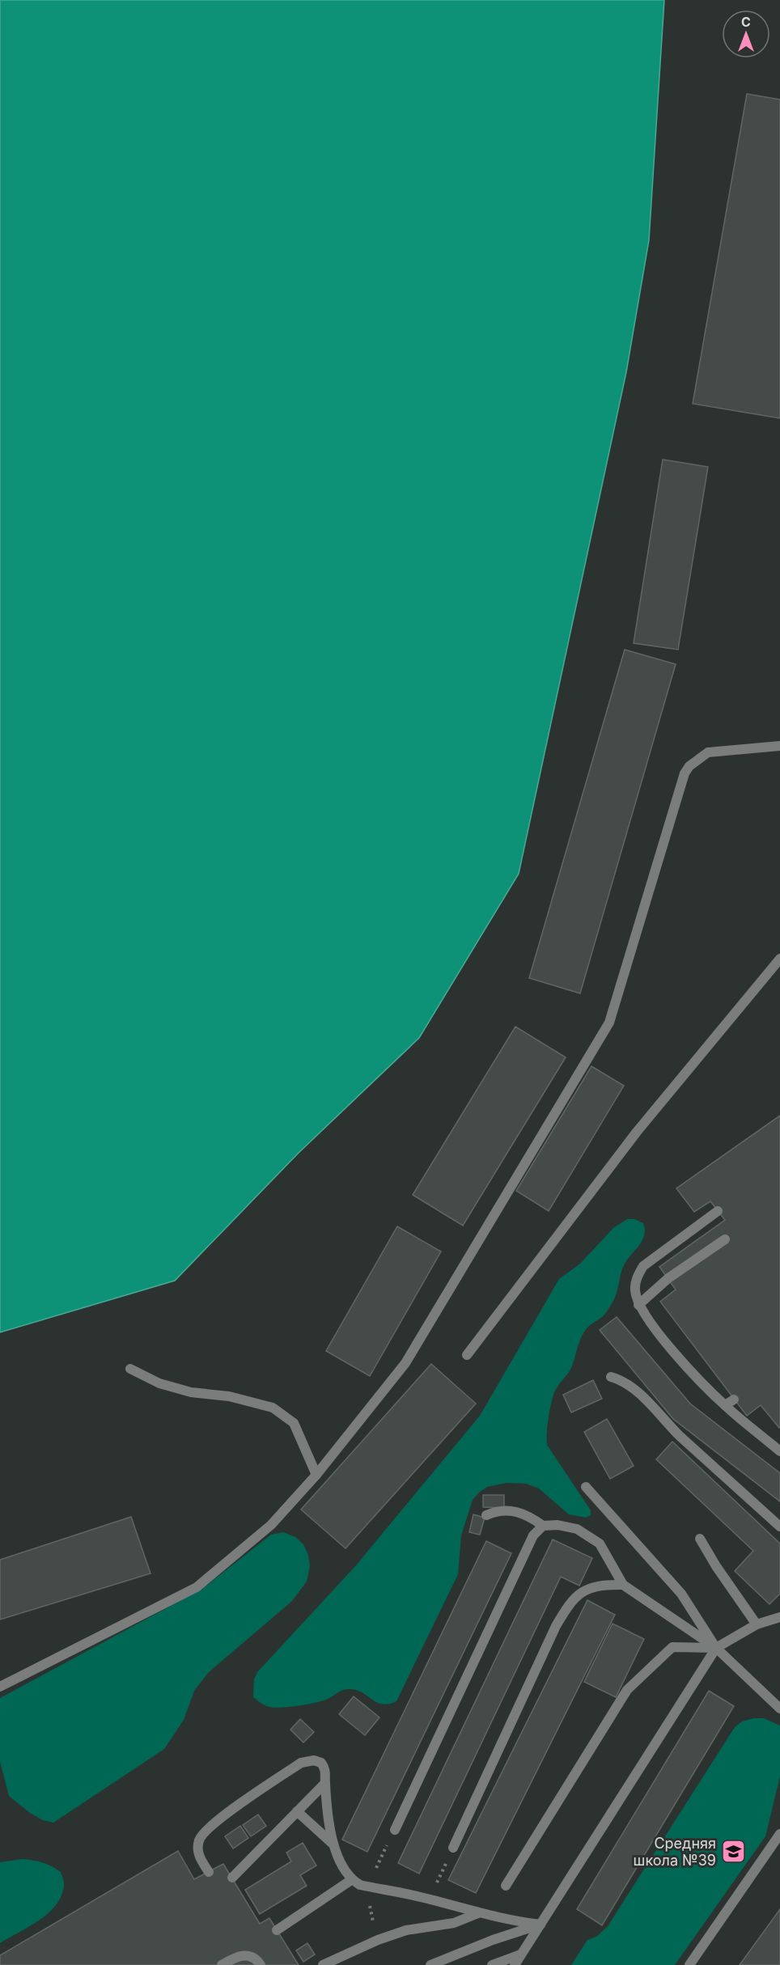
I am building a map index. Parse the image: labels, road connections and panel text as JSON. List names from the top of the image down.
{
  "places": {
    "school or university": ["Средняя школа №39"]
  },
  "north": "top"
}
